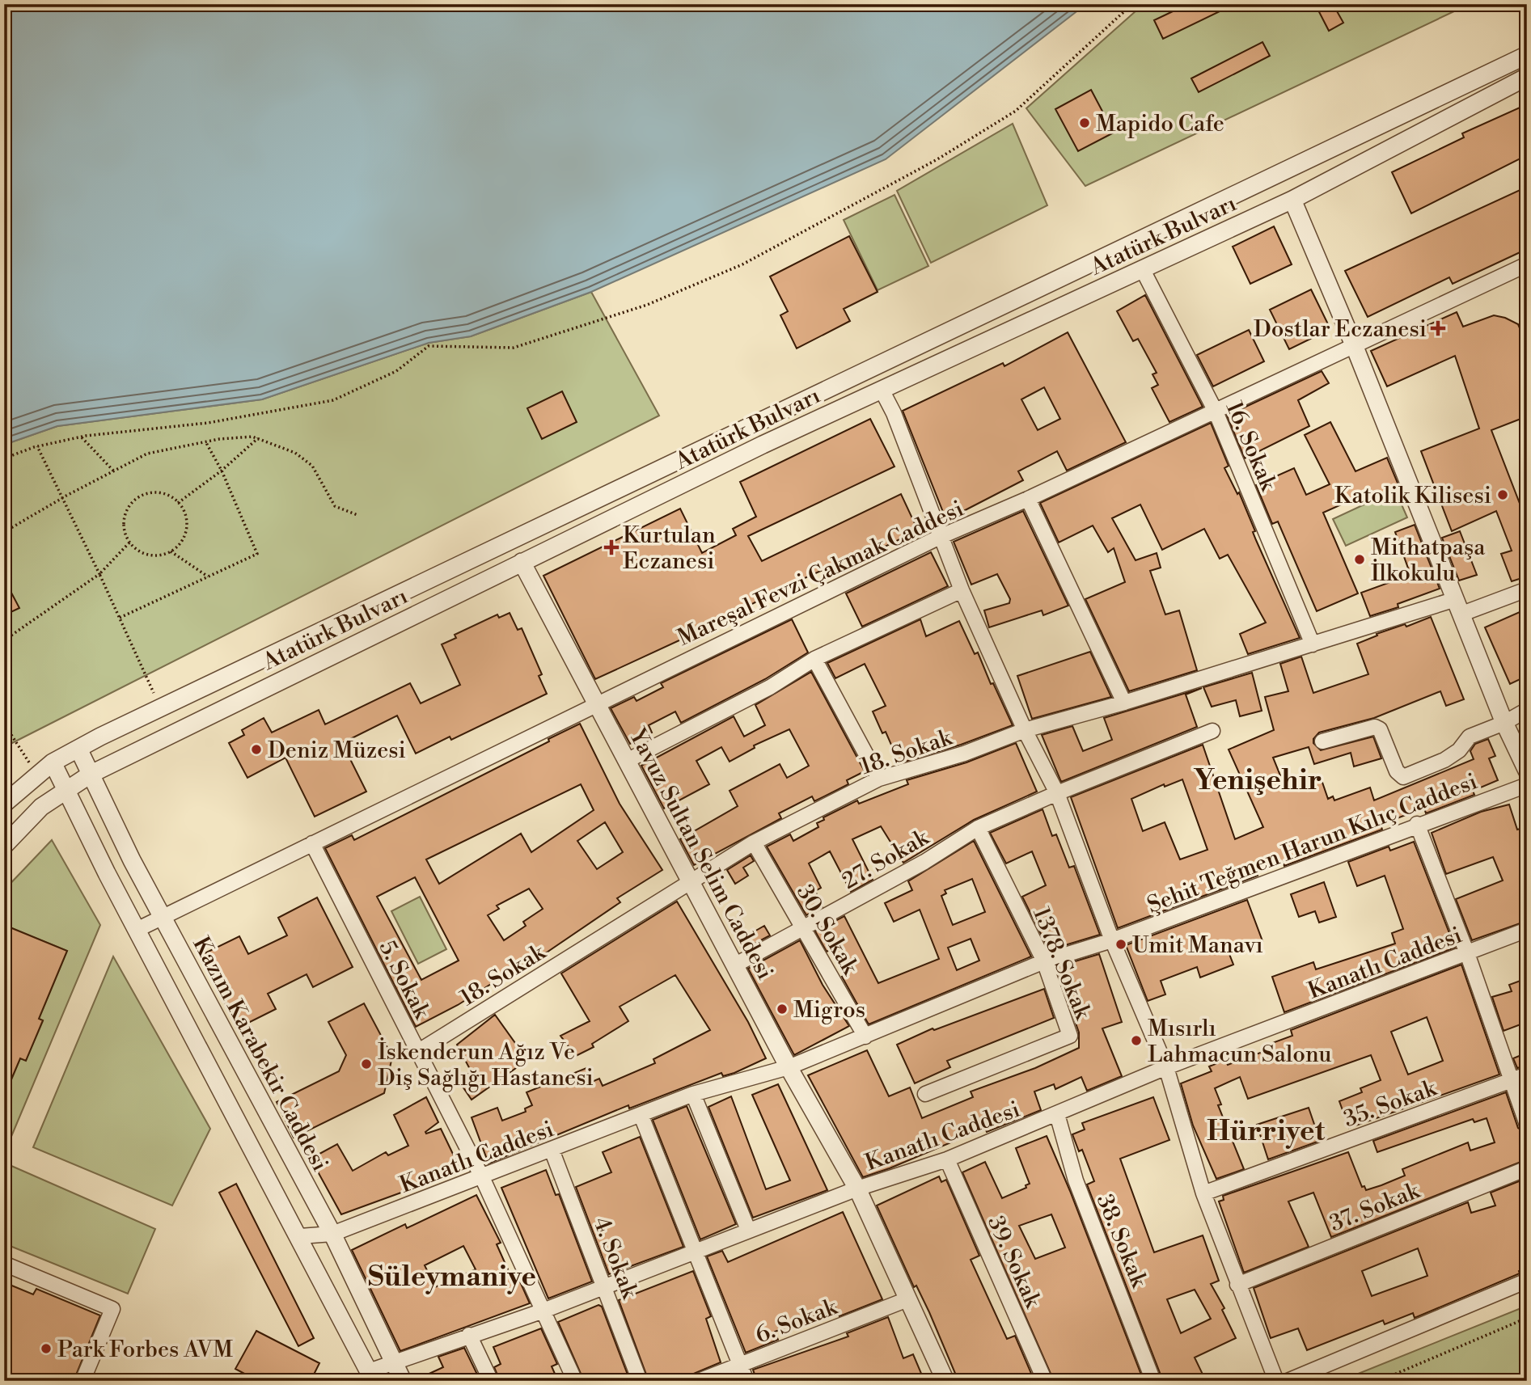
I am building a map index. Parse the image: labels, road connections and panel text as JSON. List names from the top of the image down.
{
  "streets": {
    "street": [
      "Atatürk Bulvarı",
      "16. Sokak",
      "Mareşal Fevzi Çakmak Caddesi",
      "18. Sokak",
      "Şehit Teğmen Harun Kılıç Caddesi",
      "Yavuz Sultan Selim Caddesi",
      "27. Sokak",
      "30. Sokak",
      "Kanatlı Caddesi",
      "1378. Sokak",
      "5. Sokak",
      "Kazım Karabekir Caddesi",
      "35. Sokak",
      "37. Sokak",
      "38. Sokak",
      "4. Sokak",
      "39. Sokak",
      "6. Sokak"
    ]
  },
  "crossings": [
    ["Atatürk Bulvarı", "16. Sokak"],
    ["Atatürk Bulvarı", "Yavuz Sultan Selim Caddesi"],
    ["Atatürk Bulvarı", "Kazım Karabekir Caddesi"],
    ["16. Sokak", "Mareşal Fevzi Çakmak Caddesi"],
    ["16. Sokak", "18. Sokak"],
    ["Mareşal Fevzi Çakmak Caddesi", "Yavuz Sultan Selim Caddesi"],
    ["Mareşal Fevzi Çakmak Caddesi", "5. Sokak"],
    ["Mareşal Fevzi Çakmak Caddesi", "Kazım Karabekir Caddesi"],
    ["18. Sokak", "Yavuz Sultan Selim Caddesi"],
    ["18. Sokak", "30. Sokak"],
    ["18. Sokak", "5. Sokak"],
    ["Şehit Teğmen Harun Kılıç Caddesi", "Kanatlı Caddesi"],
    ["Yavuz Sultan Selim Caddesi", "27. Sokak"],
    ["Yavuz Sultan Selim Caddesi", "Kanatlı Caddesi"],
    ["Yavuz Sultan Selim Caddesi", "6. Sokak"],
    ["27. Sokak", "30. Sokak"],
    ["27. Sokak", "1378. Sokak"],
    ["30. Sokak", "Kanatlı Caddesi"],
    ["Kanatlı Caddesi", "1378. Sokak"],
    ["Kanatlı Caddesi", "5. Sokak"],
    ["Kanatlı Caddesi", "Kazım Karabekir Caddesi"],
    ["Kanatlı Caddesi", "38. Sokak"],
    ["Kanatlı Caddesi", "4. Sokak"],
    ["Kanatlı Caddesi", "39. Sokak"]
  ],
  "districts": ["Yenişehir", "Hürriyet", "Süleymaniye"],
  "places": {
    "other": [
      "Mapido Cafe",
      "Katolik Kilisesi",
      "Mithatpaşa İlkokulu",
      "Deniz Müzesi",
      "Umit Manavı",
      "Migros",
      "Mısırlı Lahmacun Salonu",
      "İskenderun Ağız Ve Diş Sağlığı Hastanesi",
      "Park Forbes AVM"
    ],
    "health": ["Dostlar Eczanesi", "Kurtulan Eczanesi"]
  }
}
